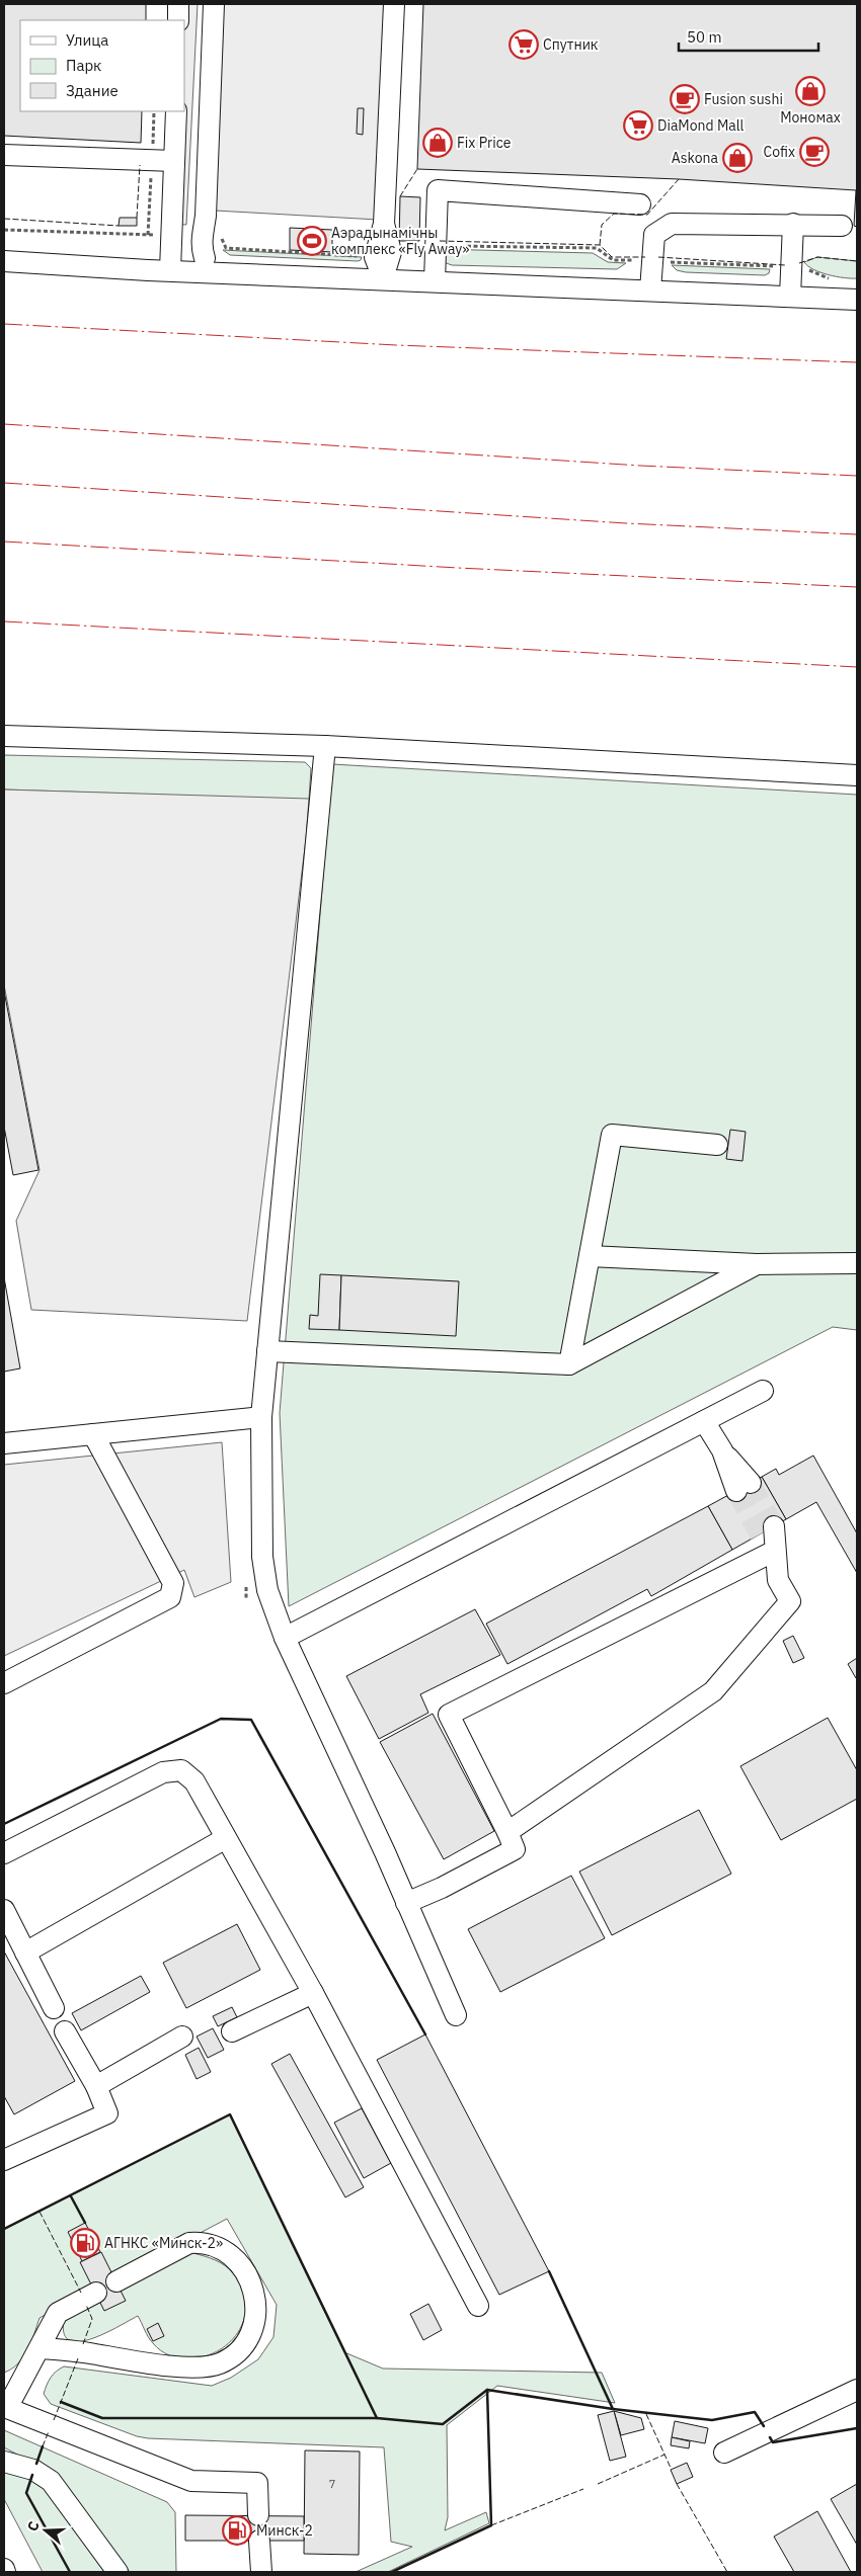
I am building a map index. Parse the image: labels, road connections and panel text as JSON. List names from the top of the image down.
{
  "places": {
    "supermarket": ["Спутник", "DiaMond Mall"],
    "shop": ["Мономах", "Fix Price", "Askona"],
    "cafe": ["Fusion sushi", "Cofix"],
    "sports": ["Аэрадынамічны комплекс «Fly Away»"],
    "fuel station": ["АГНКС «Минск-2»", "Минск-2"]
  },
  "house_numbers": ["7"],
  "legend": ["Улица", "Парк", "Здание"],
  "scale_bar": "50 m",
  "north": "left"
}
